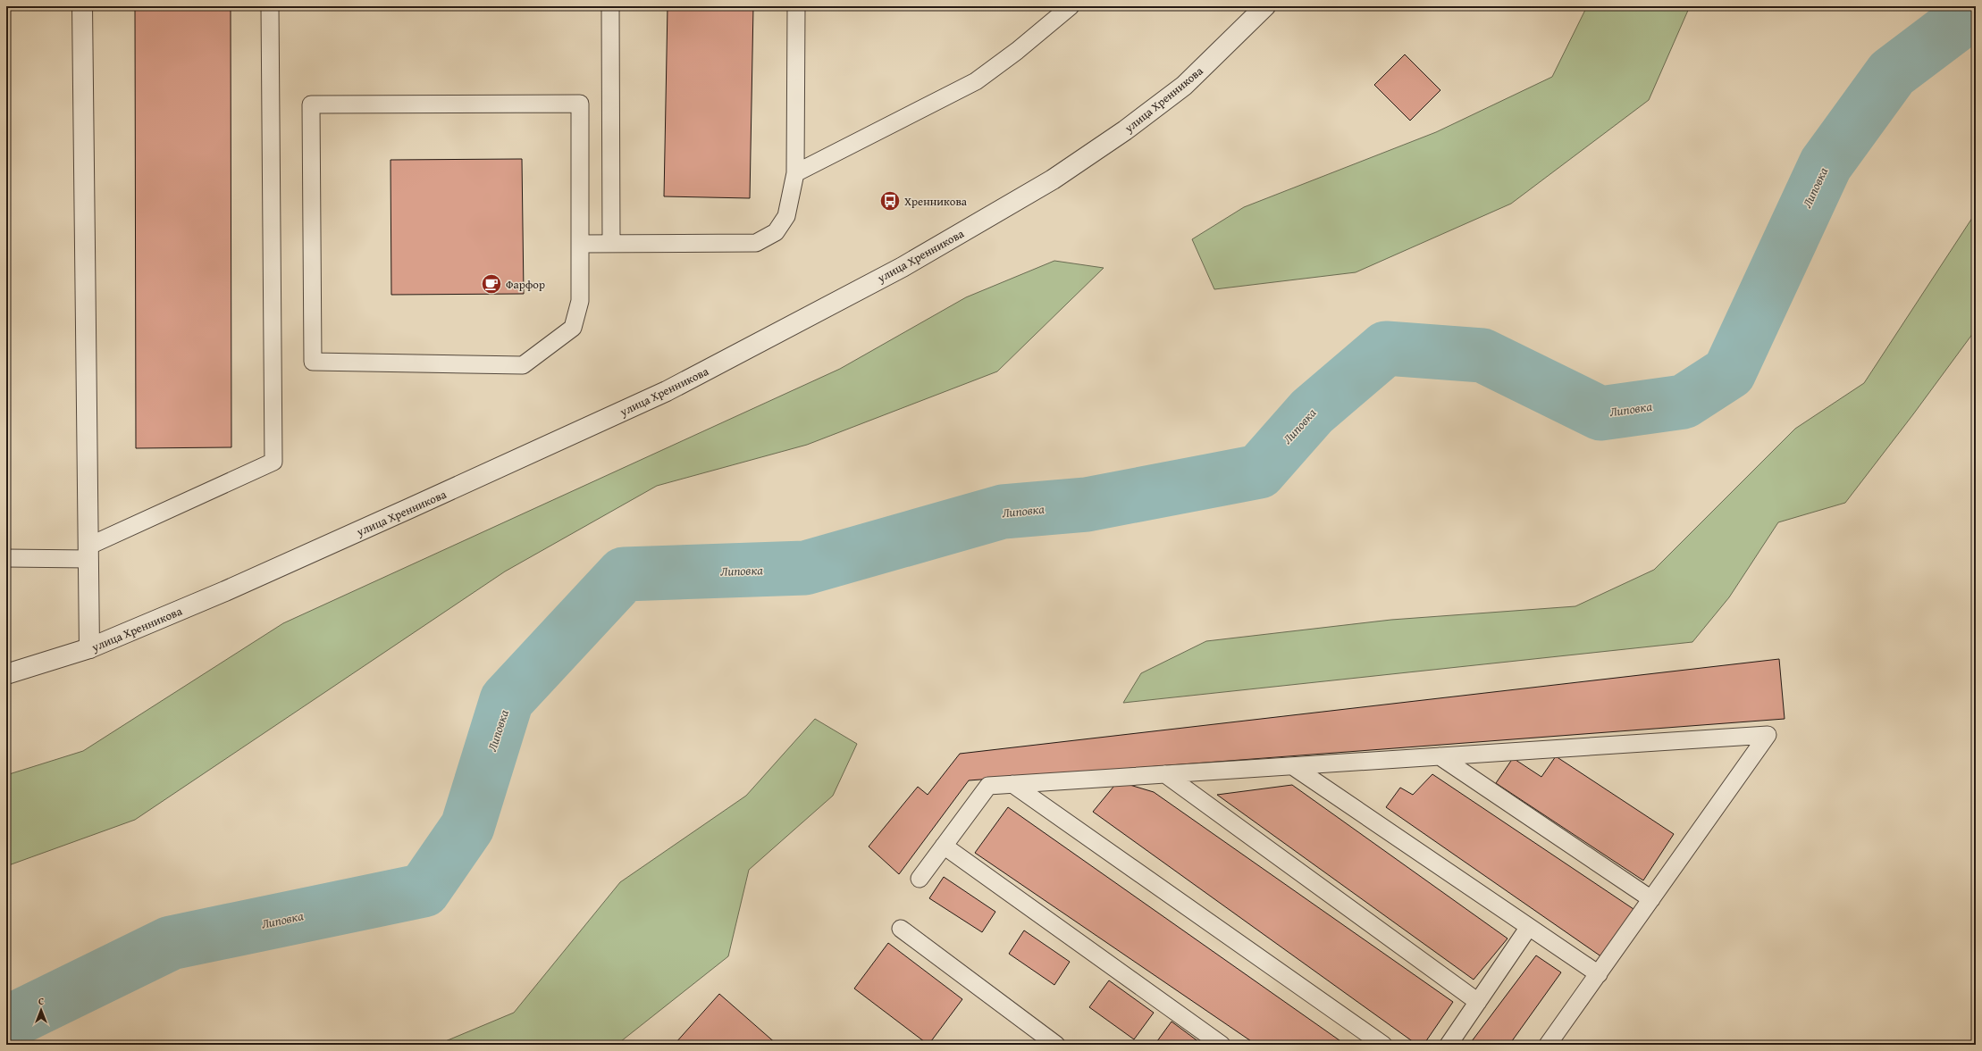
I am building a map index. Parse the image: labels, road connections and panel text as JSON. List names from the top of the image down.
{
  "streets": {
    "street": ["улица Хренникова"]
  },
  "water": ["Липовка"],
  "places": {
    "bus stop": ["Хренникова"],
    "cafe": ["Фарфор"]
  },
  "north": "top"
}
